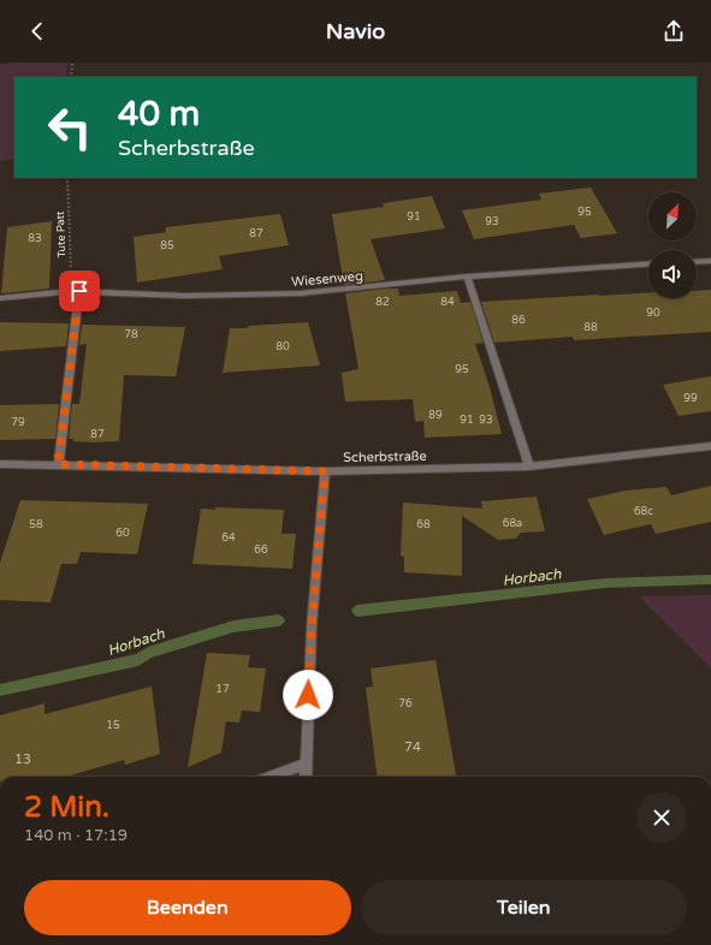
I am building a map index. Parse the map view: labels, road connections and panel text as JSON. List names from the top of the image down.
{
  "streets": {
    "street": ["Wiesenweg", "Scherbstraße"],
    "path": ["Tute Patt"]
  },
  "crossings": [
    ["Tute Patt", "Wiesenweg"]
  ],
  "water": ["Horbach"],
  "house_numbers": [
    "95",
    "91",
    "93",
    "87",
    "83",
    "85",
    "82",
    "84",
    "90",
    "86",
    "88",
    "78",
    "80",
    "95",
    "99",
    "89",
    "91",
    "93",
    "79",
    "87",
    "68c",
    "68a",
    "58",
    "68",
    "60",
    "64",
    "66",
    "17",
    "76",
    "15",
    "74",
    "13"
  ],
  "north": "top right",
  "page": {
    "header": "Navio",
    "turn": ["40 m", "Scherbstraße"],
    "heading": ["2 Min.", "140 m · 17:19"],
    "buttons": ["Beenden", "Teilen"]
  }
}
